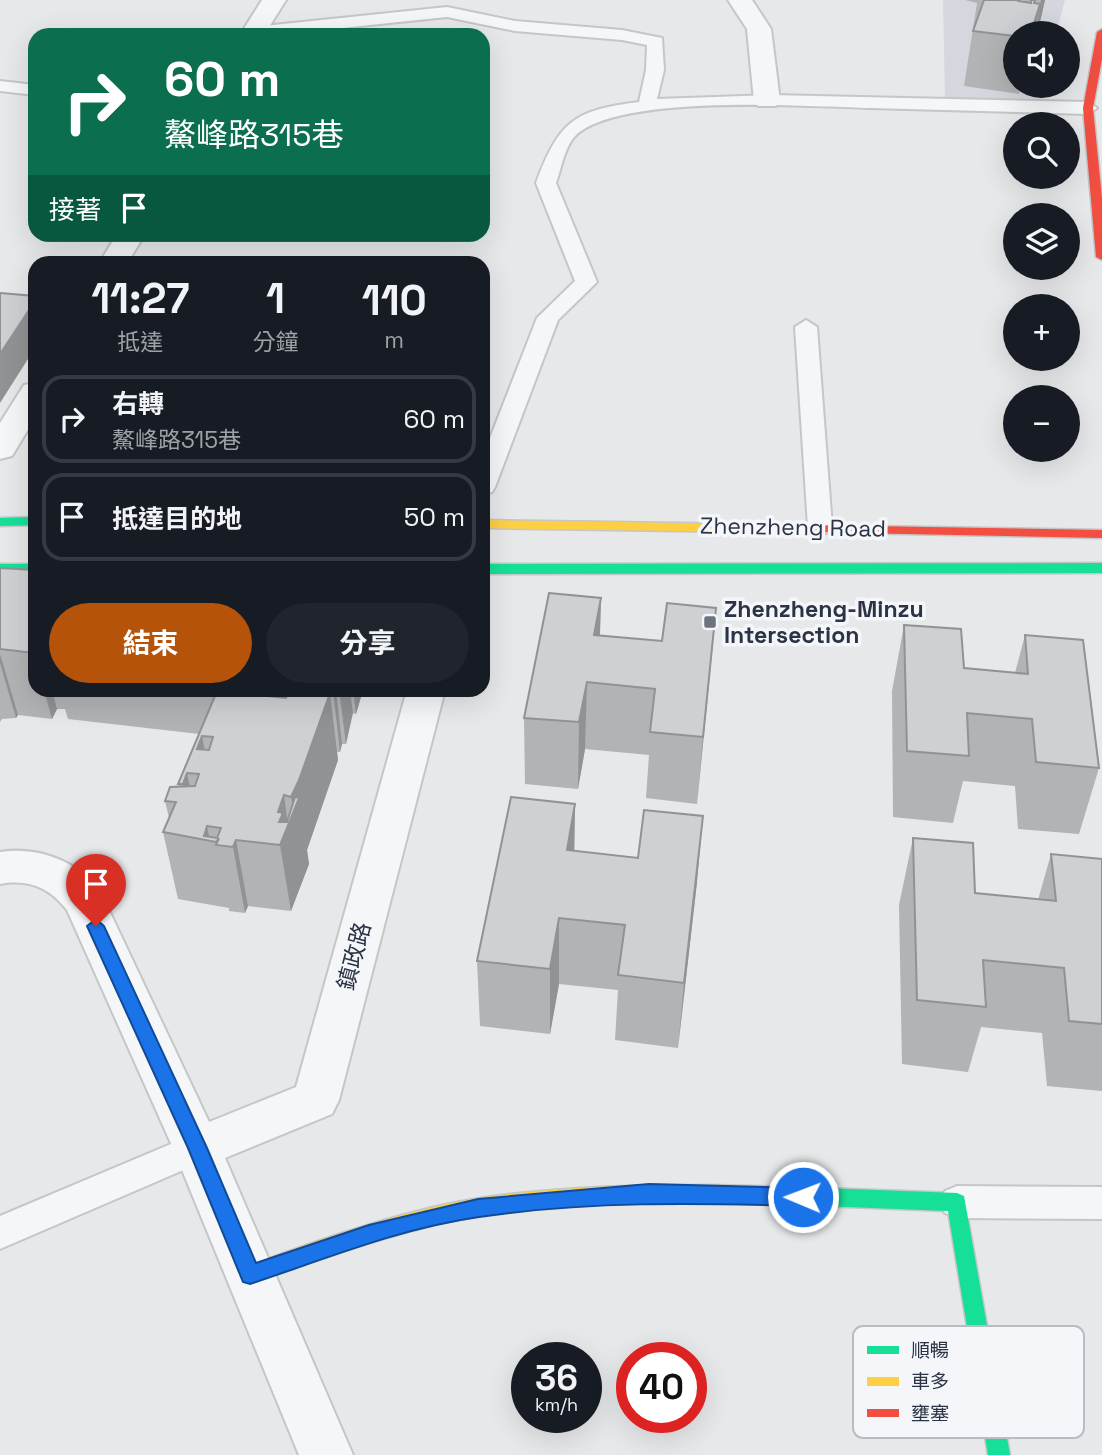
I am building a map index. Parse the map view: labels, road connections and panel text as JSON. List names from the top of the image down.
{
  "streets": {
    "street": ["Zhenzheng Road", "鎮政路"]
  },
  "places": {
    "transit": ["Zhenzheng-Minzu Intersection"]
  },
  "legend": ["順暢", "車多", "壅塞"],
  "page": {
    "map_buttons": ["+", "−"],
    "turn": ["60 m", "鰲峰路315巷"],
    "then": "接著",
    "eta": [
      "11:27",
      "抵達",
      "1",
      "分鐘",
      "110",
      "m"
    ],
    "list": [
      {
        "name": "右轉",
        "note": "鰲峰路315巷",
        "value": "60 m"
      },
      {
        "name": "抵達目的地",
        "value": "50 m"
      }
    ],
    "buttons": ["結束", "分享"],
    "speed": "36 km/h",
    "limit": "40"
  }
}
